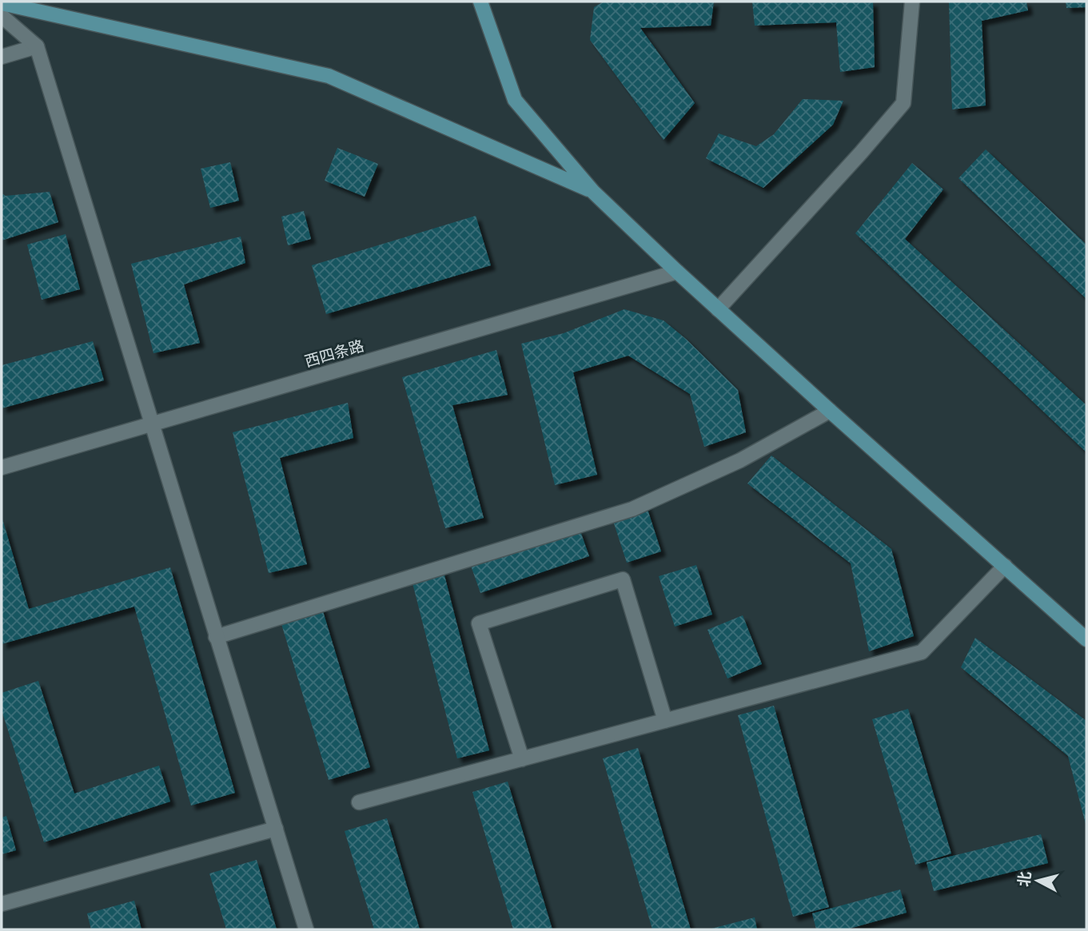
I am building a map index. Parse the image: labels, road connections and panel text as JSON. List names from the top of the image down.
{
  "streets": {
    "street": ["西四条路"]
  },
  "north": "left"
}
